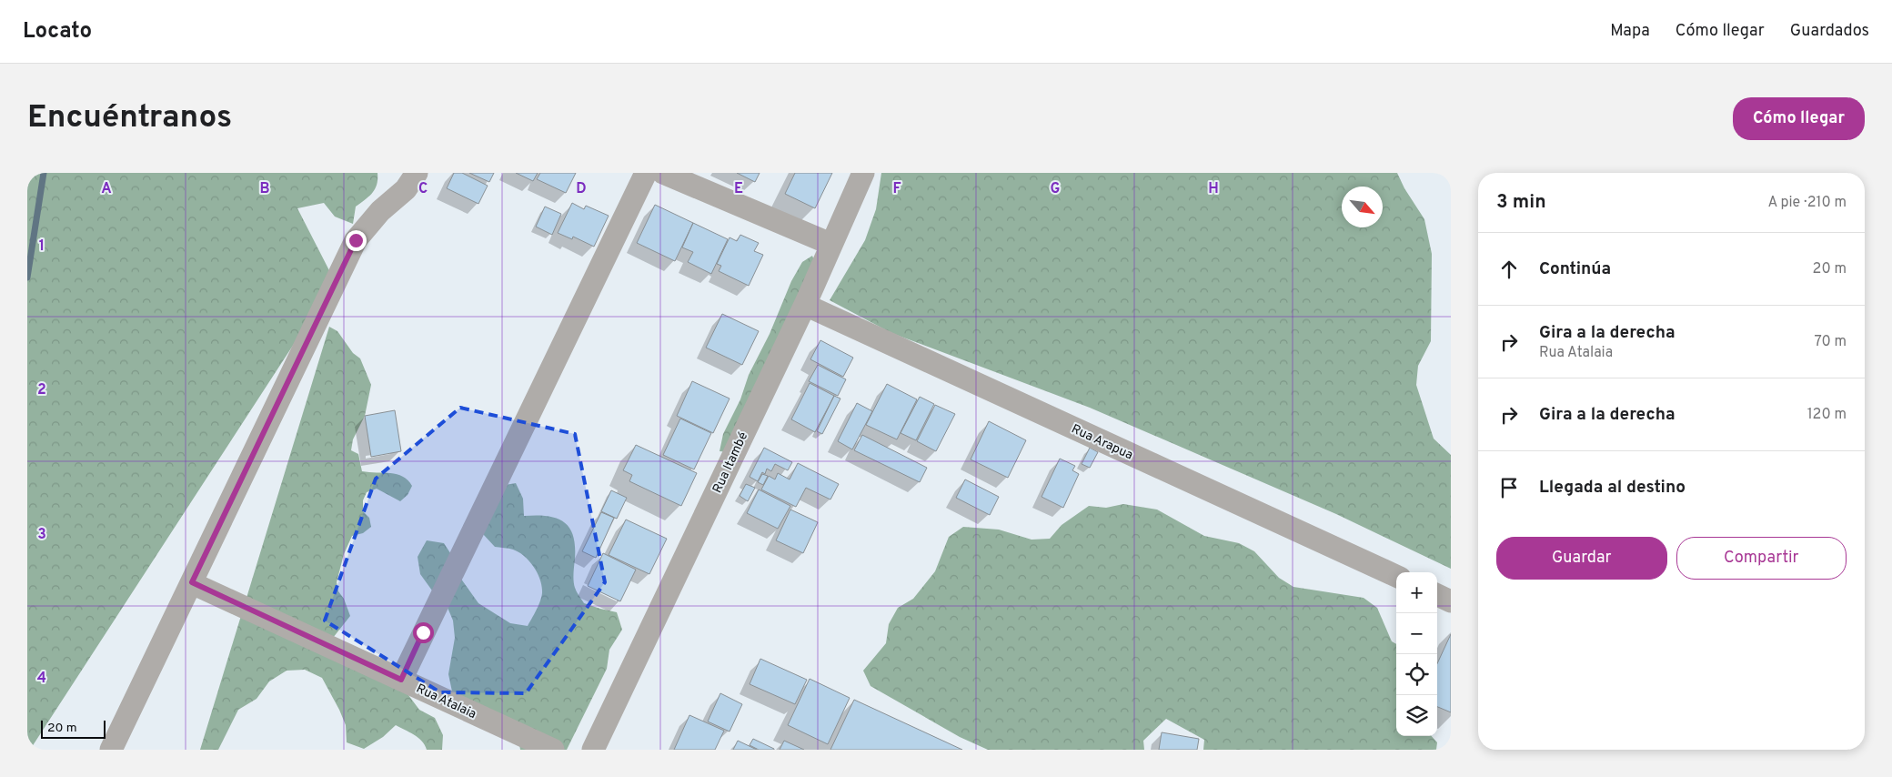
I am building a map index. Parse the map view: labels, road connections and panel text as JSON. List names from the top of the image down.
{
  "streets": {
    "street": ["Rua Arapua", "Rua Itambé", "Rua Atalaia"]
  },
  "crossings": [
    ["Rua Arapua", "Rua Itambé"]
  ],
  "scale_bar": "20 m",
  "north": "bottom right",
  "page": {
    "header": "Locato",
    "nav": ["Mapa", "Cómo llegar", "Guardados"],
    "buttons": [
      "Cómo llegar",
      ["Guardar", "Compartir"]
    ],
    "title": "Encuéntranos",
    "heading": ["3 min", "A pie · 210 m"],
    "list": [
      ["Continúa", "20 m"],
      ["Gira a la derecha", "Rua Atalaia", "70 m"],
      ["Gira a la derecha", "120 m"],
      "Llegada al destino"
    ],
    "map_buttons": ["+", "−"],
    "scale": "20 m"
  },
  "grid": {
    "columns": [
      "A",
      "B",
      "C",
      "D",
      "E",
      "F",
      "G",
      "H"
    ],
    "rows": [
      "1",
      "2",
      "3",
      "4"
    ]
  }
}
